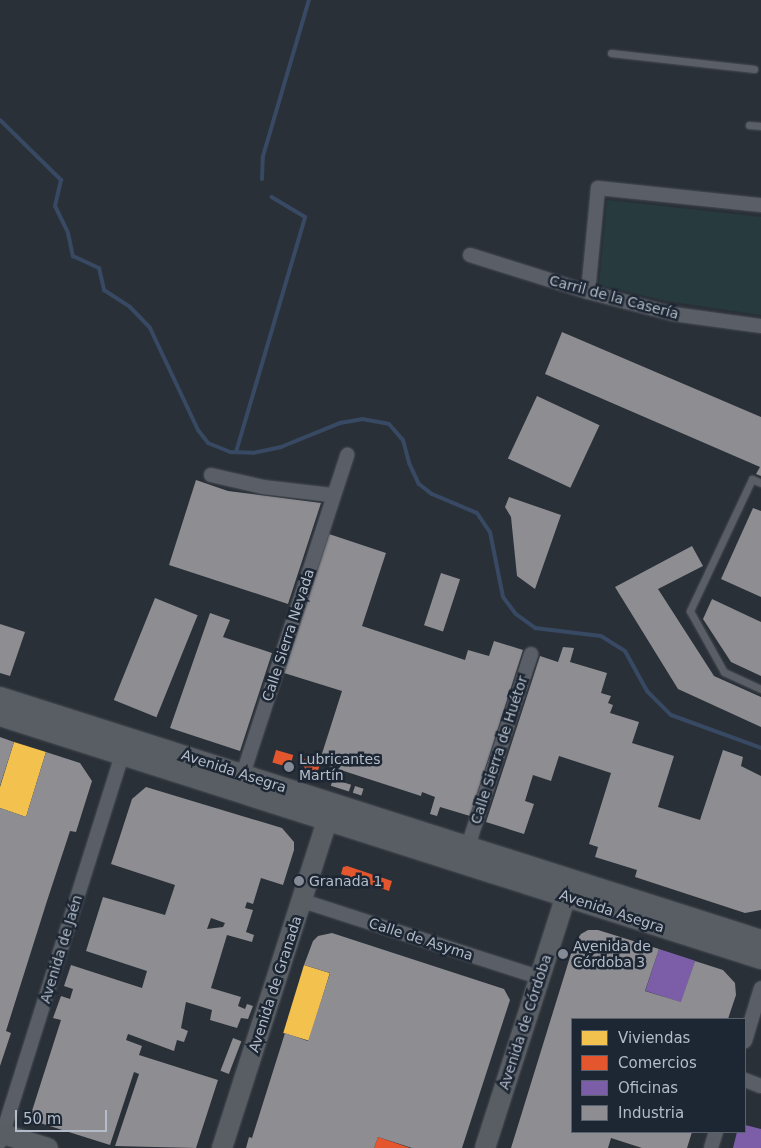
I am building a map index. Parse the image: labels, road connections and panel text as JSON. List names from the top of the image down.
{
  "streets": {
    "street": [
      "Carril de la Casería",
      "Calle Sierra Nevada",
      "Calle Sierra de Huétor",
      "Avenida Asegra",
      "Calle de Asyma",
      "Avenida de Jaén",
      "Avenida de Granada",
      "Avenida de Córdoba"
    ]
  },
  "crossings": [
    ["Calle Sierra Nevada", "Avenida Asegra"],
    ["Calle Sierra de Huétor", "Avenida Asegra"],
    ["Avenida Asegra", "Avenida de Jaén"],
    ["Avenida Asegra", "Avenida de Granada"],
    ["Avenida Asegra", "Avenida de Córdoba"],
    ["Calle de Asyma", "Avenida de Granada"],
    ["Calle de Asyma", "Avenida de Córdoba"]
  ],
  "places": ["Lubricantes Martín", "Granada 1", "Avenida de Córdoba 3"],
  "legend": [
    "Viviendas",
    "Comercios",
    "Oficinas",
    "Industria"
  ],
  "scale_bar": "50 m"
}
